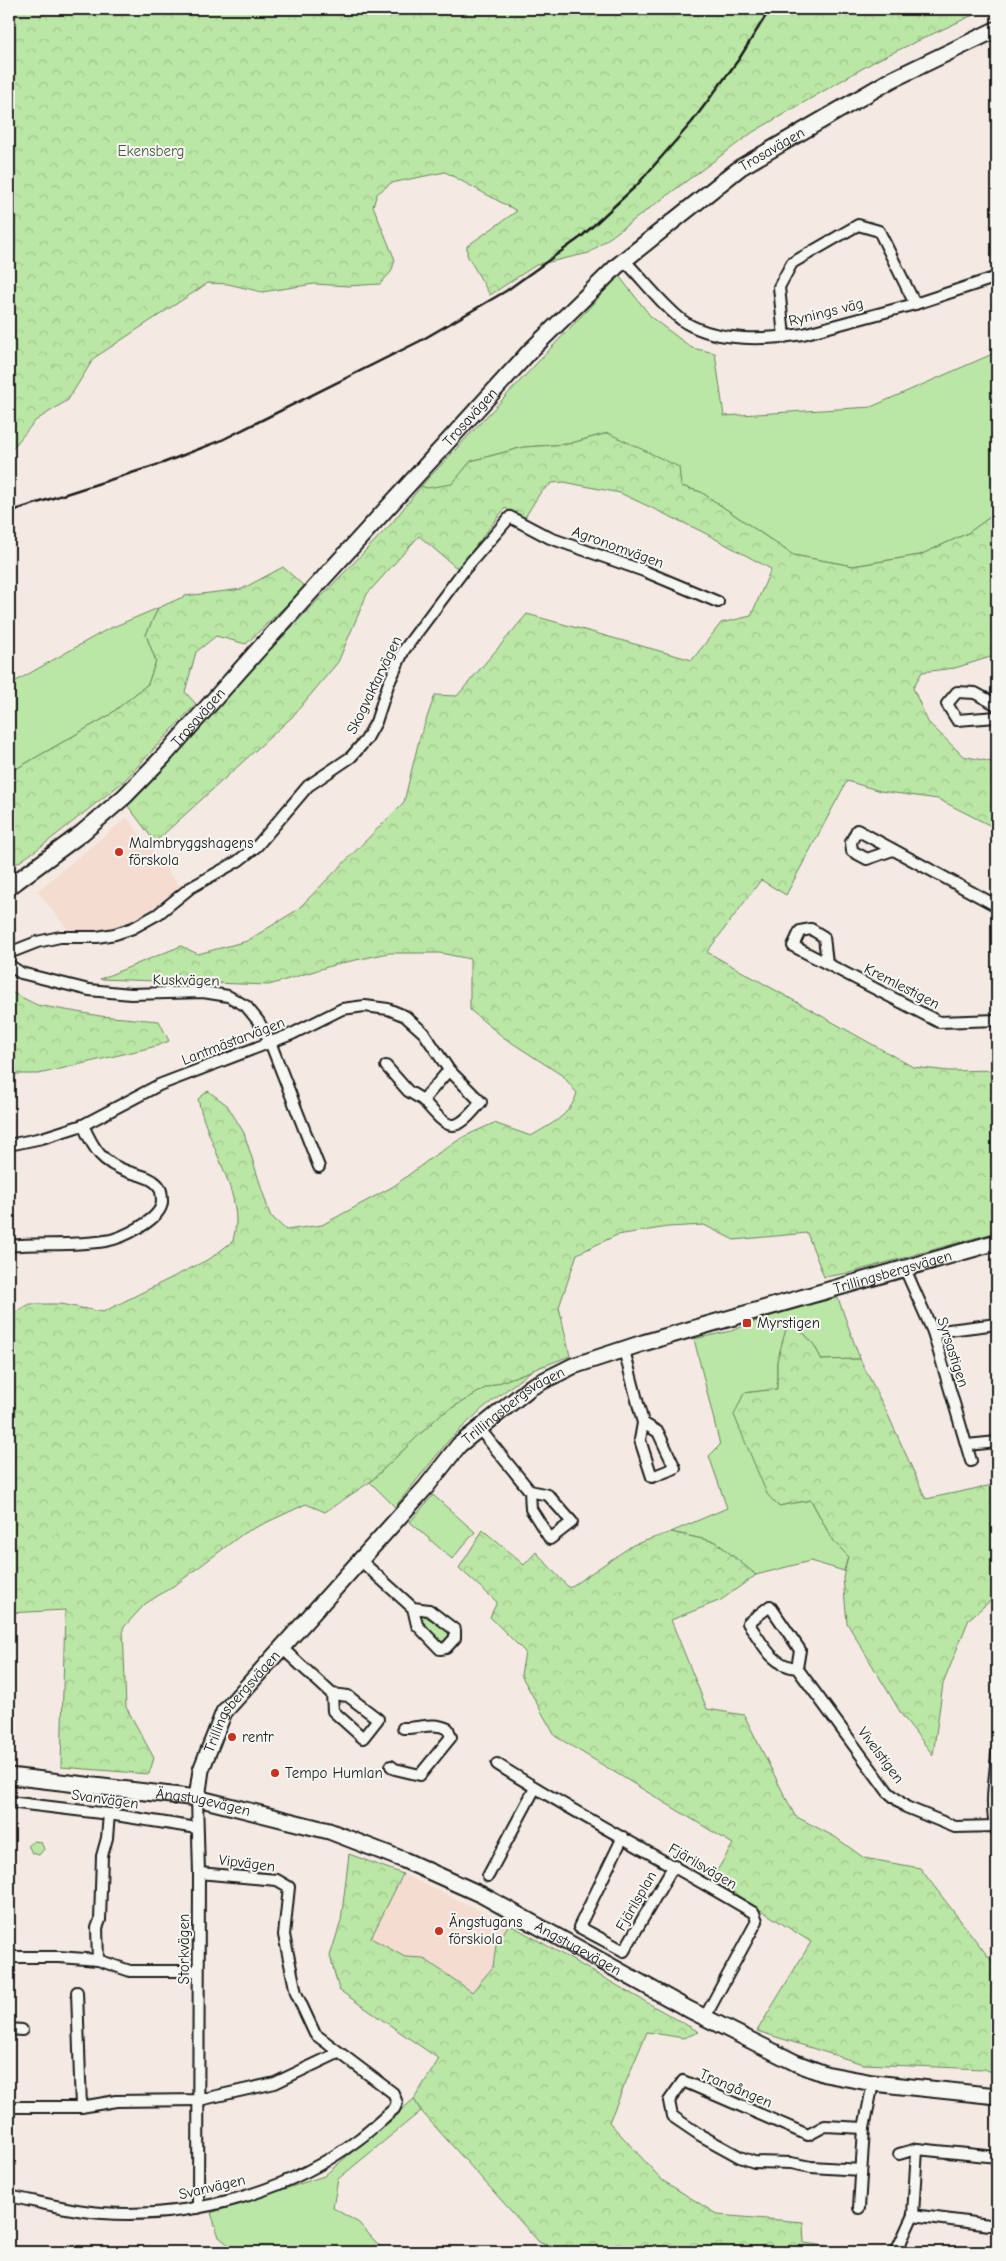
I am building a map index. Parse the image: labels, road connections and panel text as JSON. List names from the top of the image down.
{
  "streets": {
    "street": [
      "Trosavägen",
      "Rynings väg",
      "Agronomvägen",
      "Skogvaktarvägen",
      "Kuskvägen",
      "Kremlestigen",
      "Lantmästarvägen",
      "Trillingsbergsvägen",
      "Syrsastigen",
      "Vivelstigen",
      "Svanvägen",
      "Ängstugevägen",
      "Vipvägen",
      "Fjärilsvägen",
      "Fjärilsplan",
      "Storkvägen",
      "Trangången"
    ]
  },
  "crossings": [
    ["Trosavägen", "Rynings väg"],
    ["Agronomvägen", "Skogvaktarvägen"],
    ["Kuskvägen", "Lantmästarvägen"],
    ["Trillingsbergsvägen", "Syrsastigen"],
    ["Trillingsbergsvägen", "Ängstugevägen"],
    ["Trillingsbergsvägen", "Storkvägen"],
    ["Svanvägen", "Vipvägen"],
    ["Svanvägen", "Storkvägen"],
    ["Ängstugevägen", "Fjärilsvägen"],
    ["Ängstugevägen", "Storkvägen"],
    ["Vipvägen", "Storkvägen"],
    ["Fjärilsvägen", "Fjärilsplan"]
  ],
  "parks": ["Ekensberg"],
  "places": {
    "other": [
      "Malmbryggshagens förskola",
      "rentr",
      "Tempo Humlan",
      "Ängstugans förskiola"
    ],
    "transit": ["Myrstigen"]
  }
}
